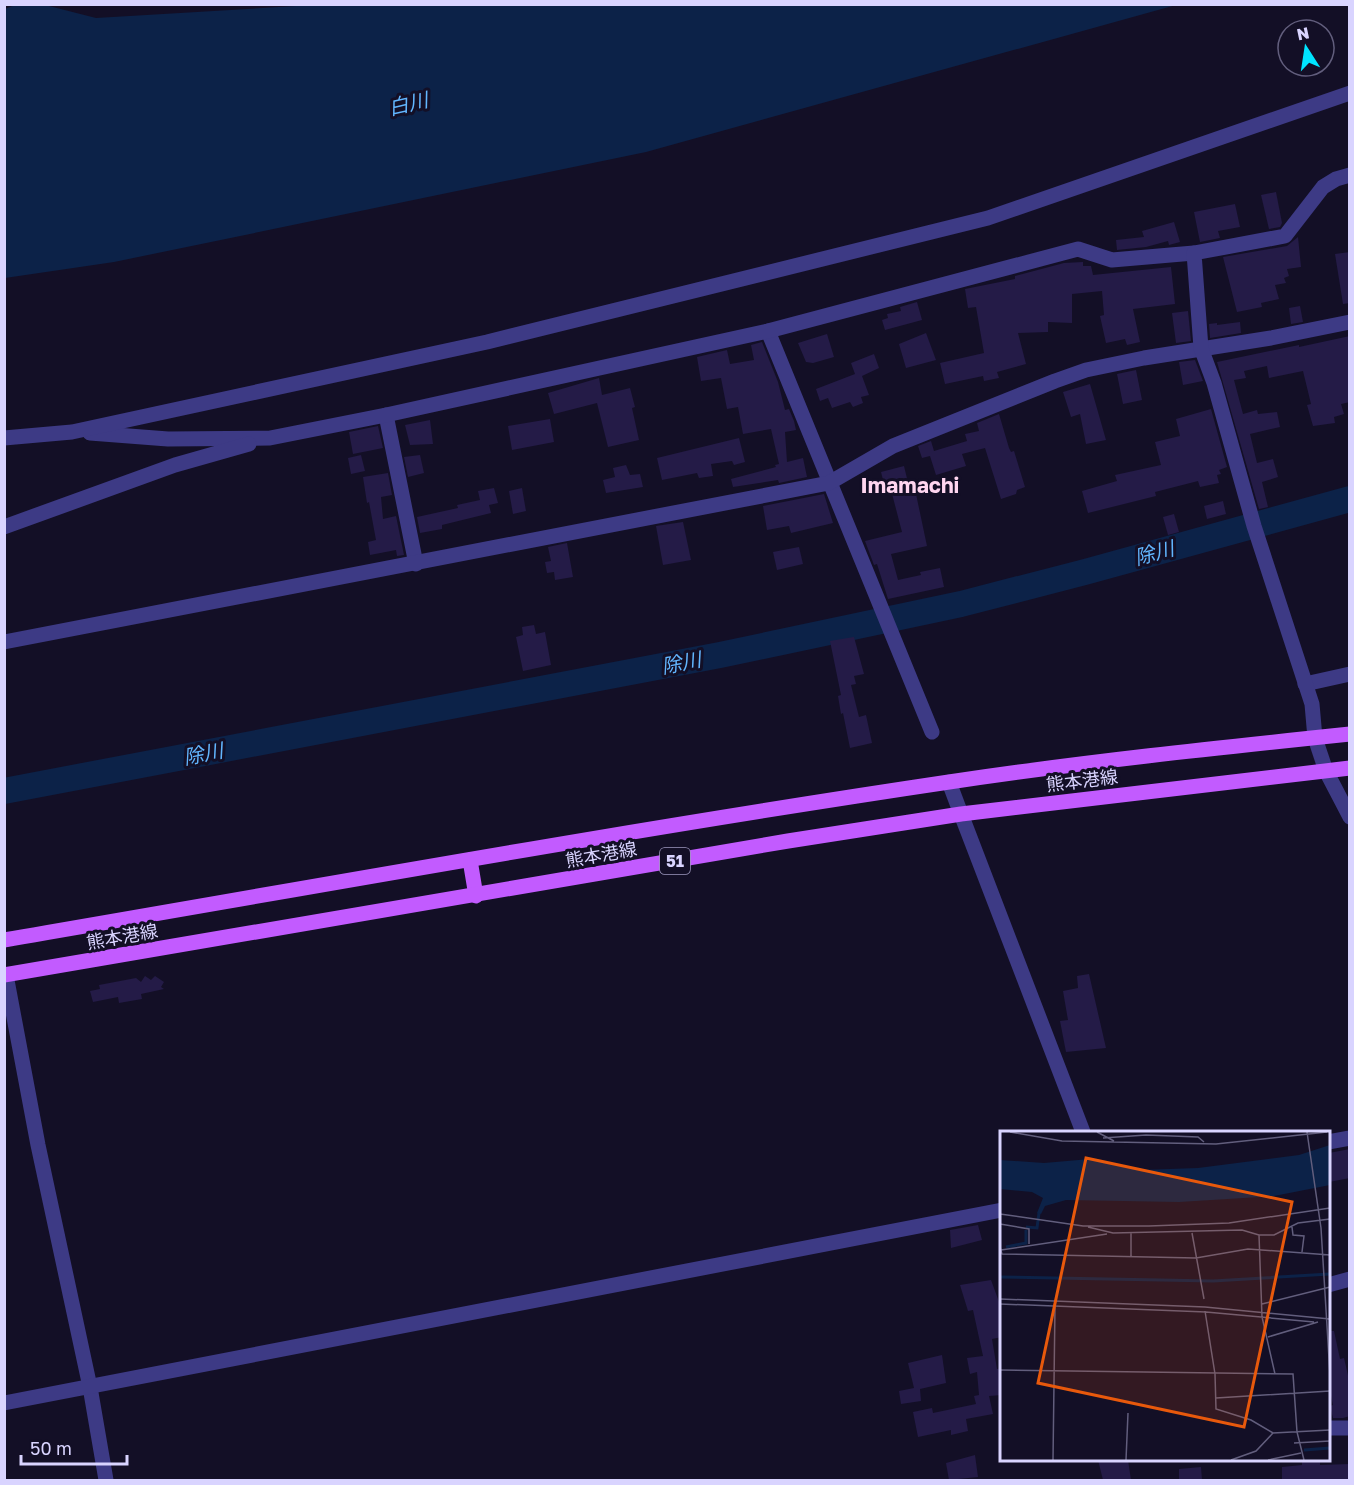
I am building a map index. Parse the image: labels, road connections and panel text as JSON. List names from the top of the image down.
{
  "streets": {
    "main road": ["熊本港線", "51"]
  },
  "districts": ["Imamachi"],
  "water": ["白川", "除川"],
  "scale_bar": "50 m",
  "north": "top"
}
